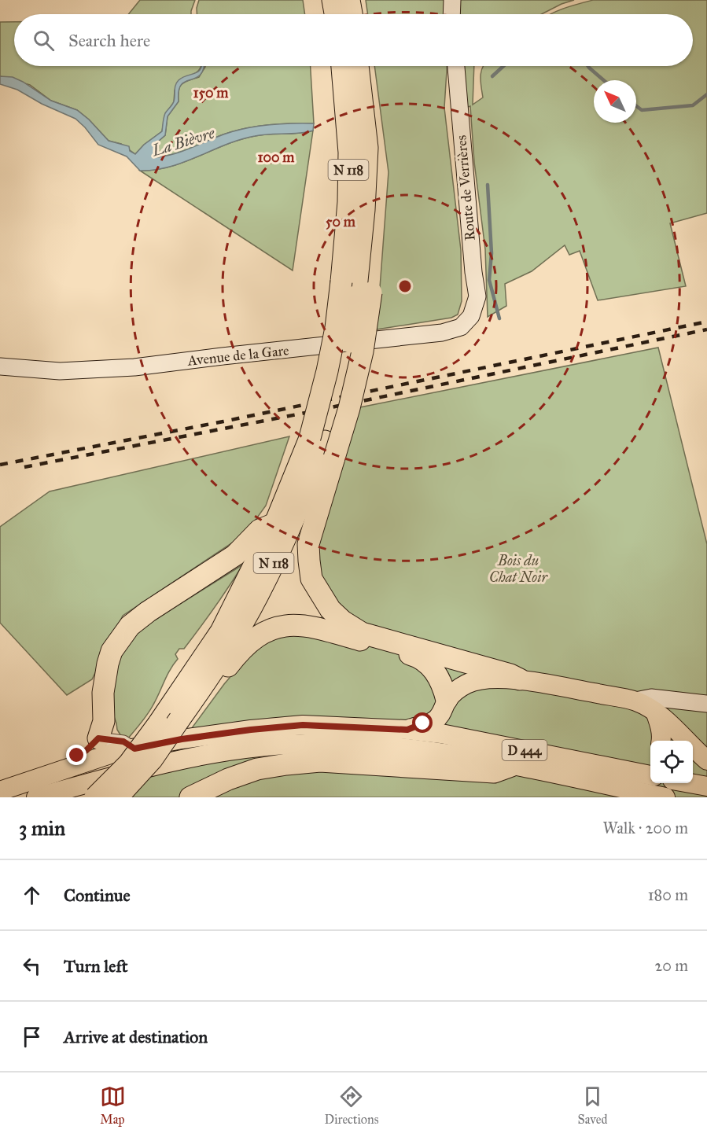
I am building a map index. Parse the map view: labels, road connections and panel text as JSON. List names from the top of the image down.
{
  "streets": {
    "highway": ["N 118"],
    "main road": ["D 444"],
    "street": ["Route de Verrières", "Avenue de la Gare"]
  },
  "crossings": [
    ["Route de Verrières", "Avenue de la Gare"]
  ],
  "water": ["La Bièvre"],
  "parks": ["Bois du Chat Noir"],
  "north": "top left",
  "page": {
    "search": "Search here",
    "heading": ["3 min", "Walk · 200 m"],
    "list": [
      ["Continue", "180 m"],
      ["Turn left", "20 m"],
      "Arrive at destination"
    ],
    "nav": ["Map", "Directions", "Saved"]
  },
  "rings": ["150 m", "100 m", "50 m"]
}
